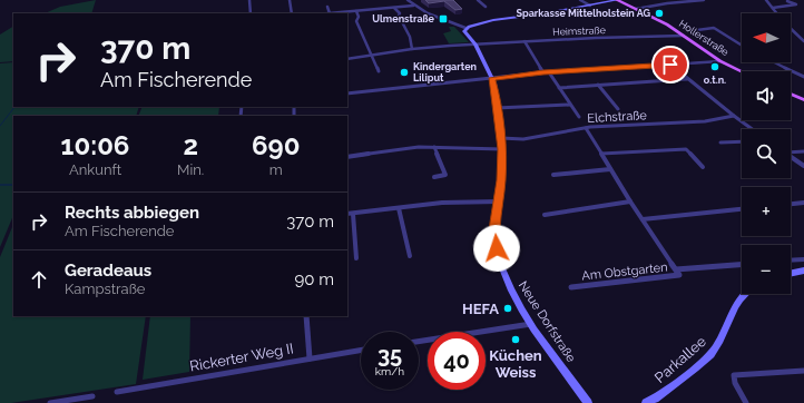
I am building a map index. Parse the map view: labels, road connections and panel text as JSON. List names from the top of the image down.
{
  "streets": {
    "main road": ["Hollerstraße"],
    "street": [
      "Heimstraße",
      "Elchstraße",
      "Am Obstgarten",
      "Neue Dorfstraße",
      "Rickerter Weg II",
      "Parkallee"
    ]
  },
  "crossings": [
    ["Heimstraße", "Hollerstraße"],
    ["Heimstraße", "Neue Dorfstraße"],
    ["Elchstraße", "Neue Dorfstraße"]
  ],
  "places": {
    "other": [
      "Sparkasse Mittelholstein AG",
      "o.t.n.",
      "Kindergarten Liliput",
      "HEFA",
      "Küchen Weiss"
    ],
    "transit": ["Ulmenstraße"]
  },
  "north": "left",
  "page": {
    "map_buttons": ["+", "−"],
    "turn": ["370 m", "Am Fischerende"],
    "eta": [
      "10:06",
      "Ankunft",
      "2",
      "Min.",
      "690",
      "m"
    ],
    "list": [
      {
        "name": "Rechts abbiegen",
        "note": "Am Fischerende",
        "value": "370 m"
      },
      {
        "name": "Geradeaus",
        "note": "Kampstraße",
        "value": "90 m"
      }
    ],
    "speed": "35 km/h",
    "limit": "40"
  }
}
